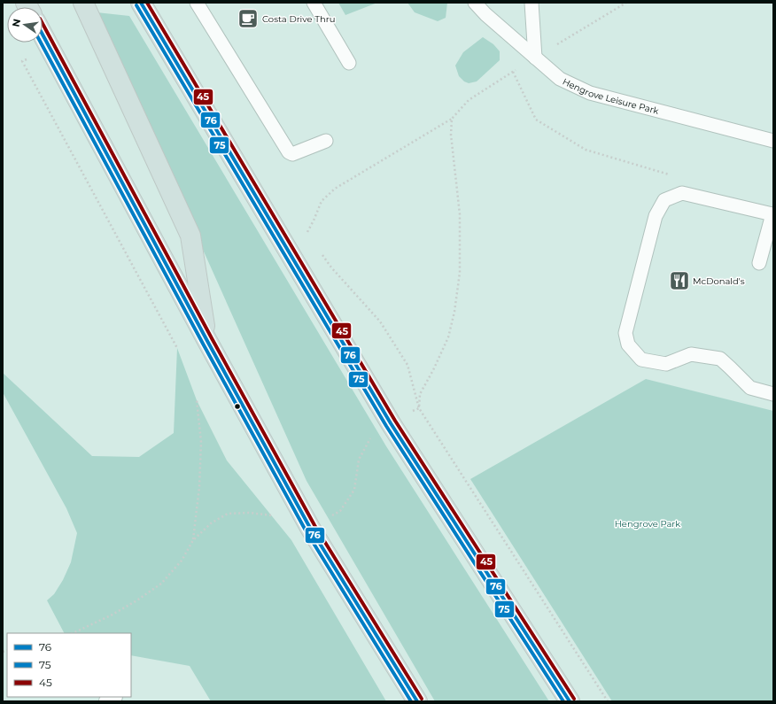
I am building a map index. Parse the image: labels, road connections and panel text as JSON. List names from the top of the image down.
{
  "streets": {
    "lane": ["Hengrove Leisure Park"]
  },
  "parks": ["Hengrove Park"],
  "places": {
    "cafe": ["Costa Drive Thru"],
    "restaurant": ["McDonald's"]
  },
  "lines": ["transit line 76", "transit line 45", "transit line 75"],
  "legend": ["76", "75", "45"],
  "north": "left"
}
